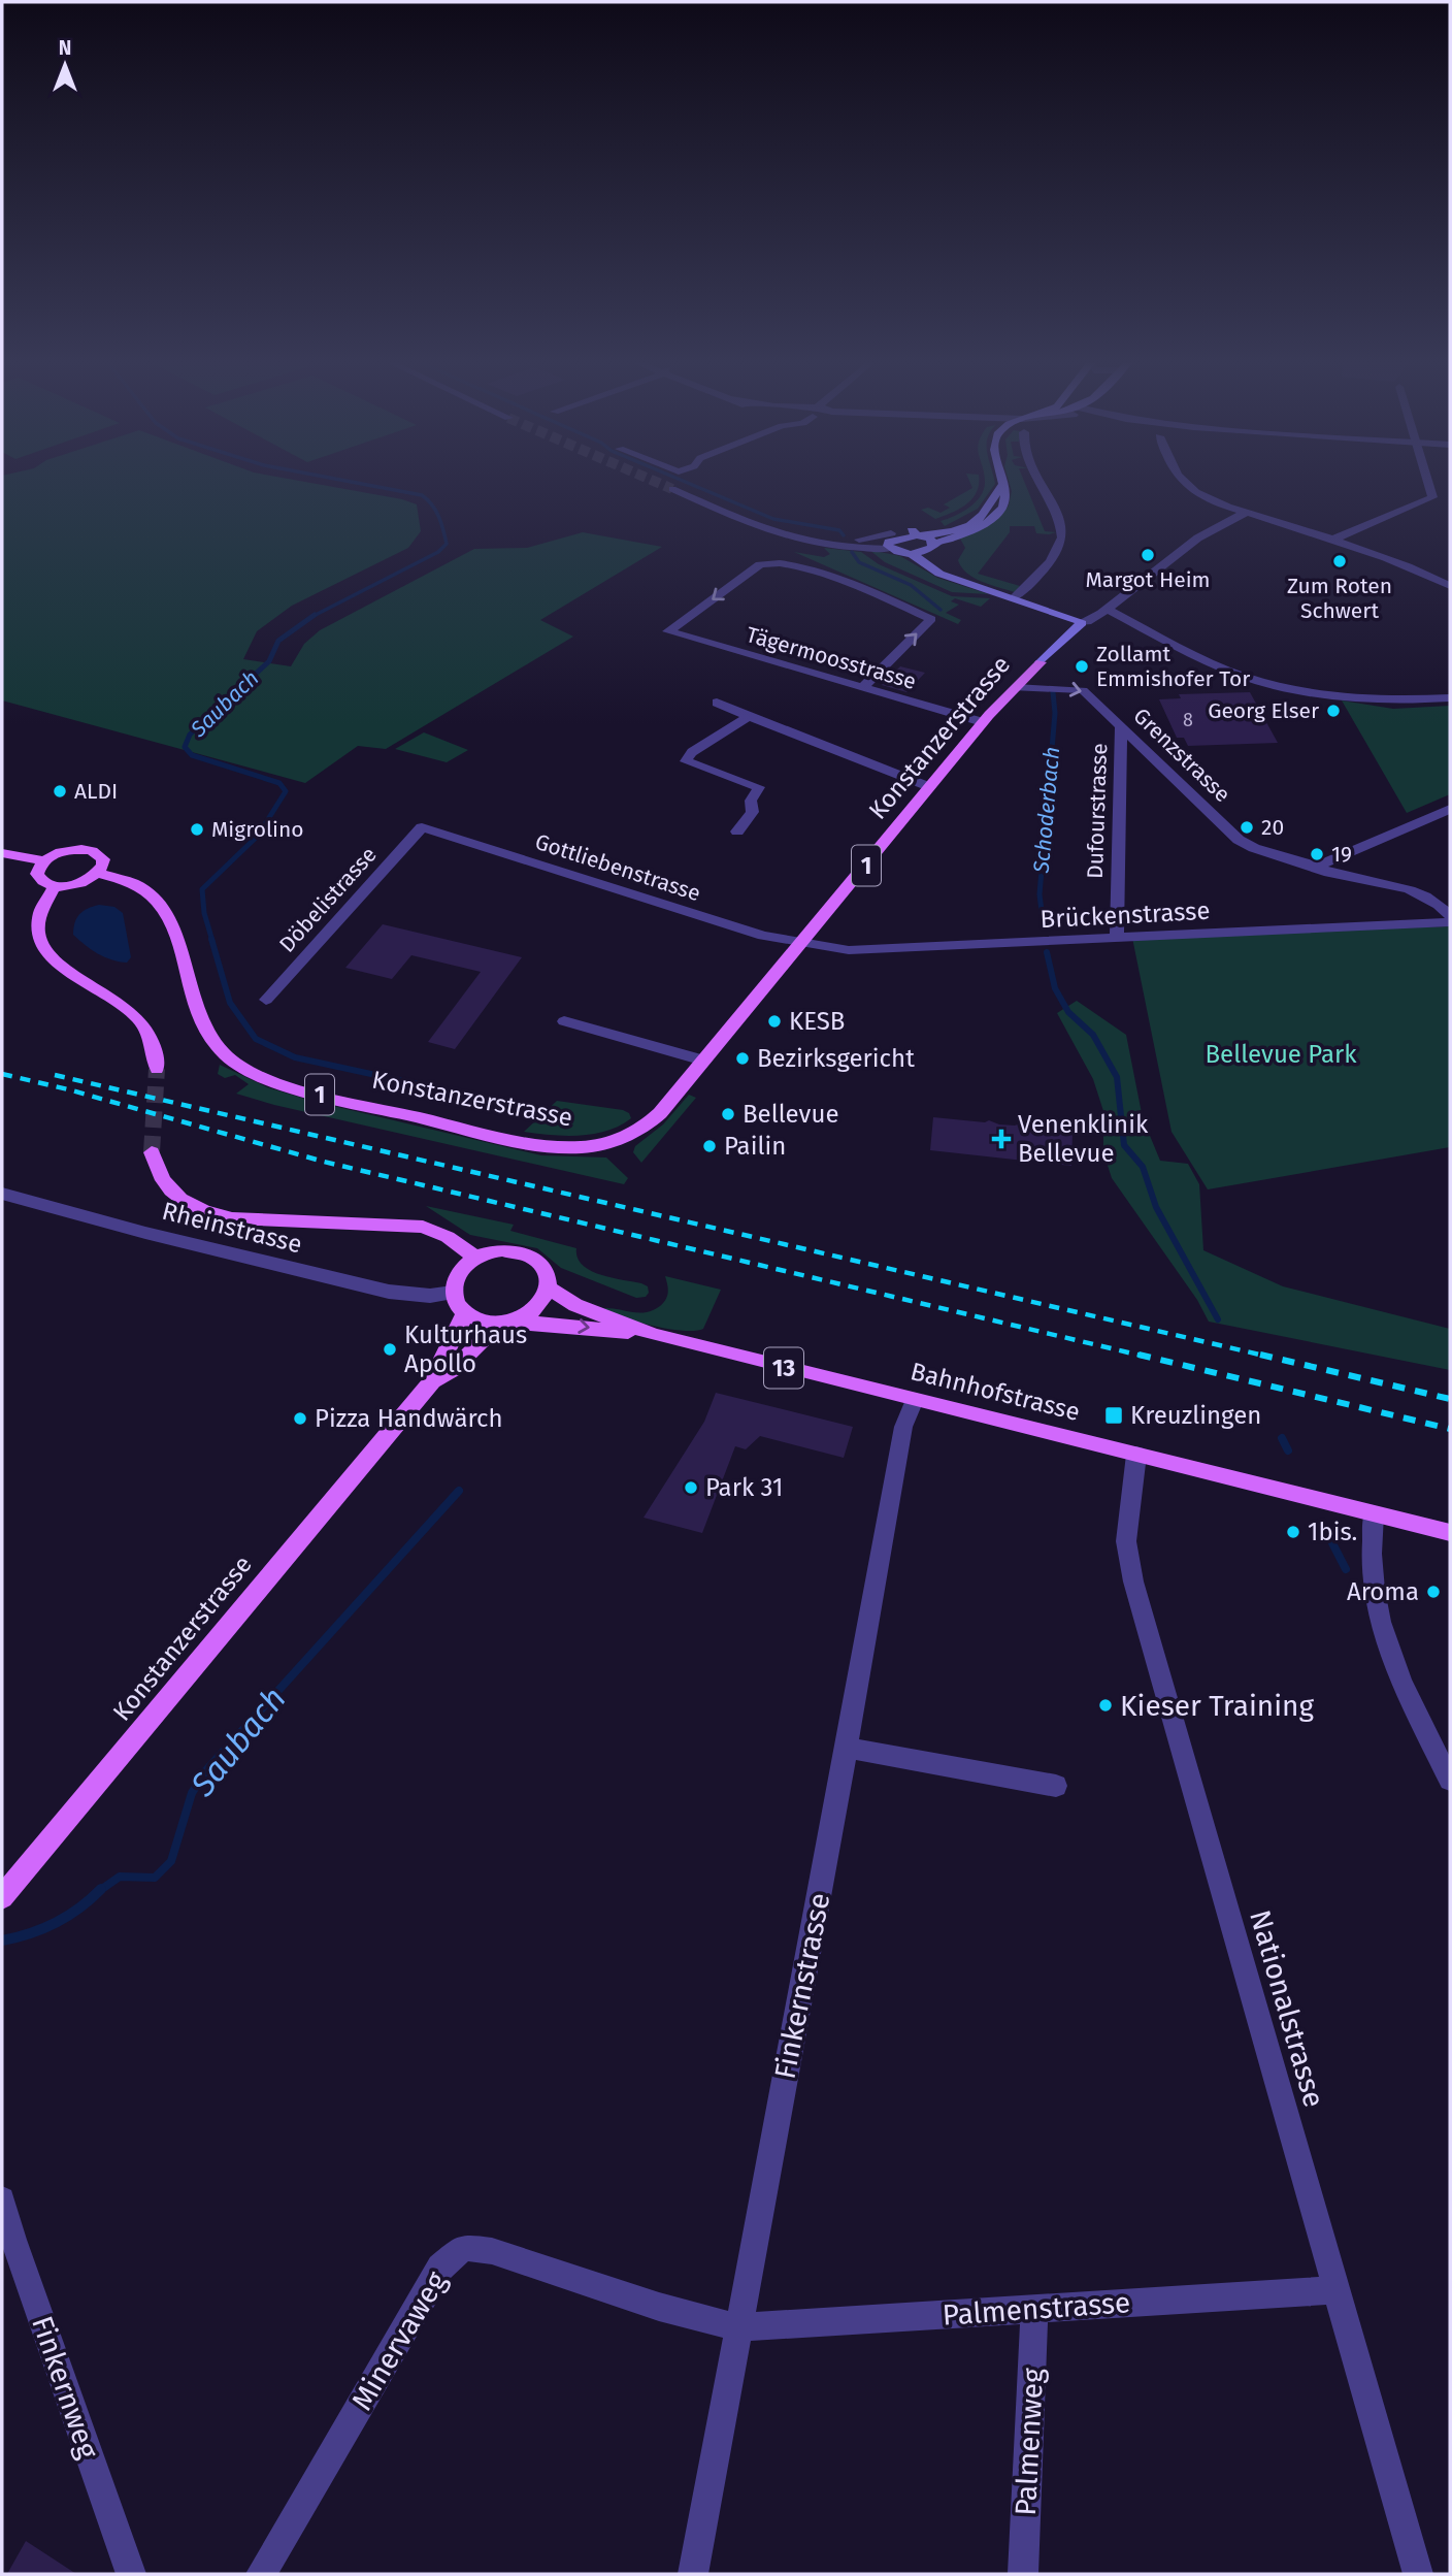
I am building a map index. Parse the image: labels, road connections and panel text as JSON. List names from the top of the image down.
{
  "streets": {
    "main road": [
      "Konstanzerstrasse",
      "1",
      "13",
      "Bahnhofstrasse"
    ],
    "street": [
      "Tägermoosstrasse",
      "Grenzstrasse",
      "Dufourstrasse",
      "Gottliebenstrasse",
      "Döbelistrasse",
      "Brückenstrasse",
      "Rheinstrasse",
      "Finkernstrasse",
      "Nationalstrasse",
      "Palmenstrasse",
      "Minervaweg",
      "Finkernweg",
      "Palmenweg"
    ]
  },
  "crossings": [
    ["Tägermoosstrasse", "Konstanzerstrasse"],
    ["Konstanzerstrasse", "Grenzstrasse"],
    ["Konstanzerstrasse", "Gottliebenstrasse"],
    ["Konstanzerstrasse", "Brückenstrasse"],
    ["Konstanzerstrasse", "Rheinstrasse"],
    ["Konstanzerstrasse", "Bahnhofstrasse"],
    ["Grenzstrasse", "Dufourstrasse"],
    ["Dufourstrasse", "Brückenstrasse"],
    ["Gottliebenstrasse", "Döbelistrasse"],
    ["Gottliebenstrasse", "Brückenstrasse"],
    ["Rheinstrasse", "Bahnhofstrasse"],
    ["Bahnhofstrasse", "Finkernstrasse"],
    ["Bahnhofstrasse", "Nationalstrasse"],
    ["Finkernstrasse", "Palmenstrasse"],
    ["Finkernstrasse", "Minervaweg"],
    ["Nationalstrasse", "Palmenstrasse"],
    ["Palmenstrasse", "Minervaweg"],
    ["Palmenstrasse", "Palmenweg"]
  ],
  "water": ["Saubach", "Schoderbach"],
  "parks": ["Bellevue Park"],
  "places": {
    "other": [
      "Margot Heim",
      "Zum Roten Schwert",
      "Zollamt Emmishofer Tor",
      "Georg Elser",
      "ALDI",
      "20",
      "Migrolino",
      "19",
      "KESB",
      "Bezirksgericht",
      "Bellevue",
      "Pailin",
      "Kulturhaus Apollo",
      "Pizza Handwärch",
      "Park 31",
      "1bis.",
      "Aroma",
      "Kieser Training"
    ],
    "health": ["Venenklinik Bellevue"],
    "transit": ["Kreuzlingen"]
  },
  "house_numbers": ["8"],
  "north": "top"
}
